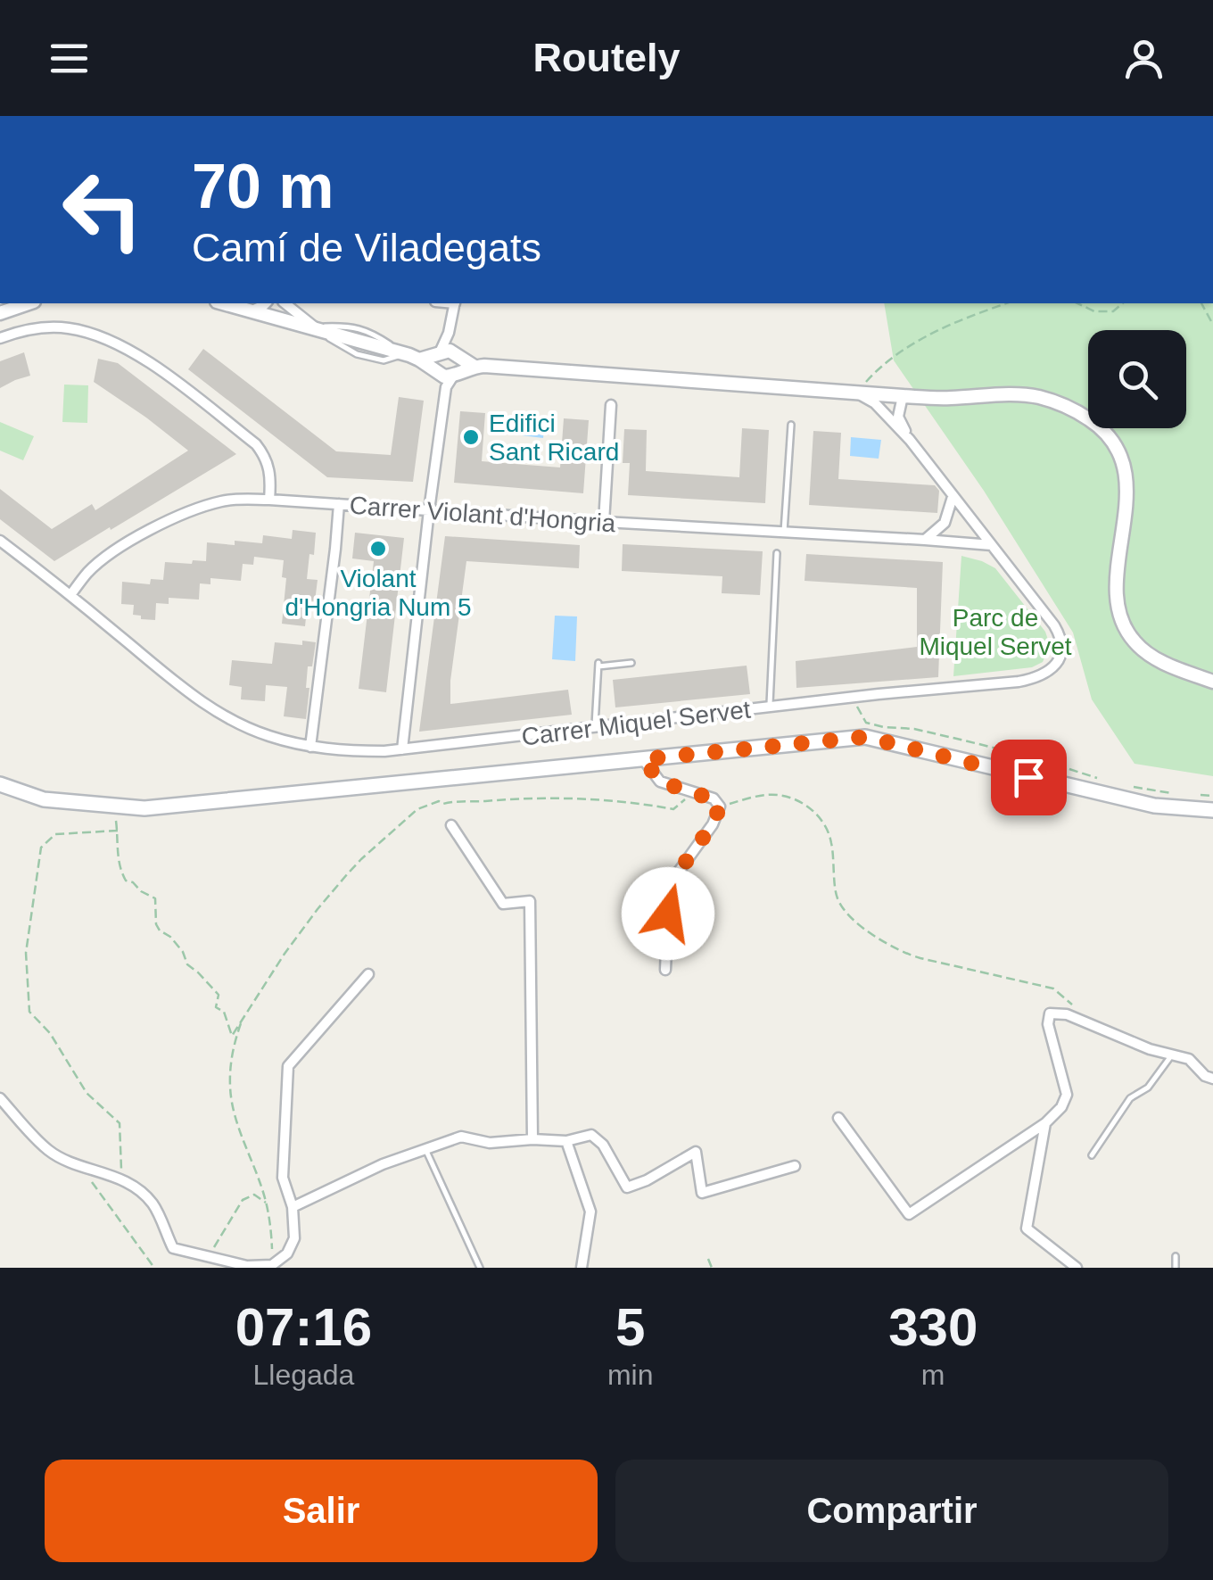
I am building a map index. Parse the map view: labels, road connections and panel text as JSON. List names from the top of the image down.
{
  "streets": {
    "street": ["Carrer Violant d'Hongria", "Carrer Miquel Servet"]
  },
  "crossings": [
    ["Carrer Violant d'Hongria", "Carrer Miquel Servet"]
  ],
  "parks": ["Parc de Miquel Servet"],
  "places": ["Edifici Sant Ricard", "Violant d'Hongria Num 5"],
  "page": {
    "header": "Routely",
    "turn": ["70 m", "Camí de Viladegats"],
    "eta": [
      "07:16",
      "Llegada",
      "5",
      "min",
      "330",
      "m"
    ],
    "buttons": ["Salir", "Compartir"]
  }
}
